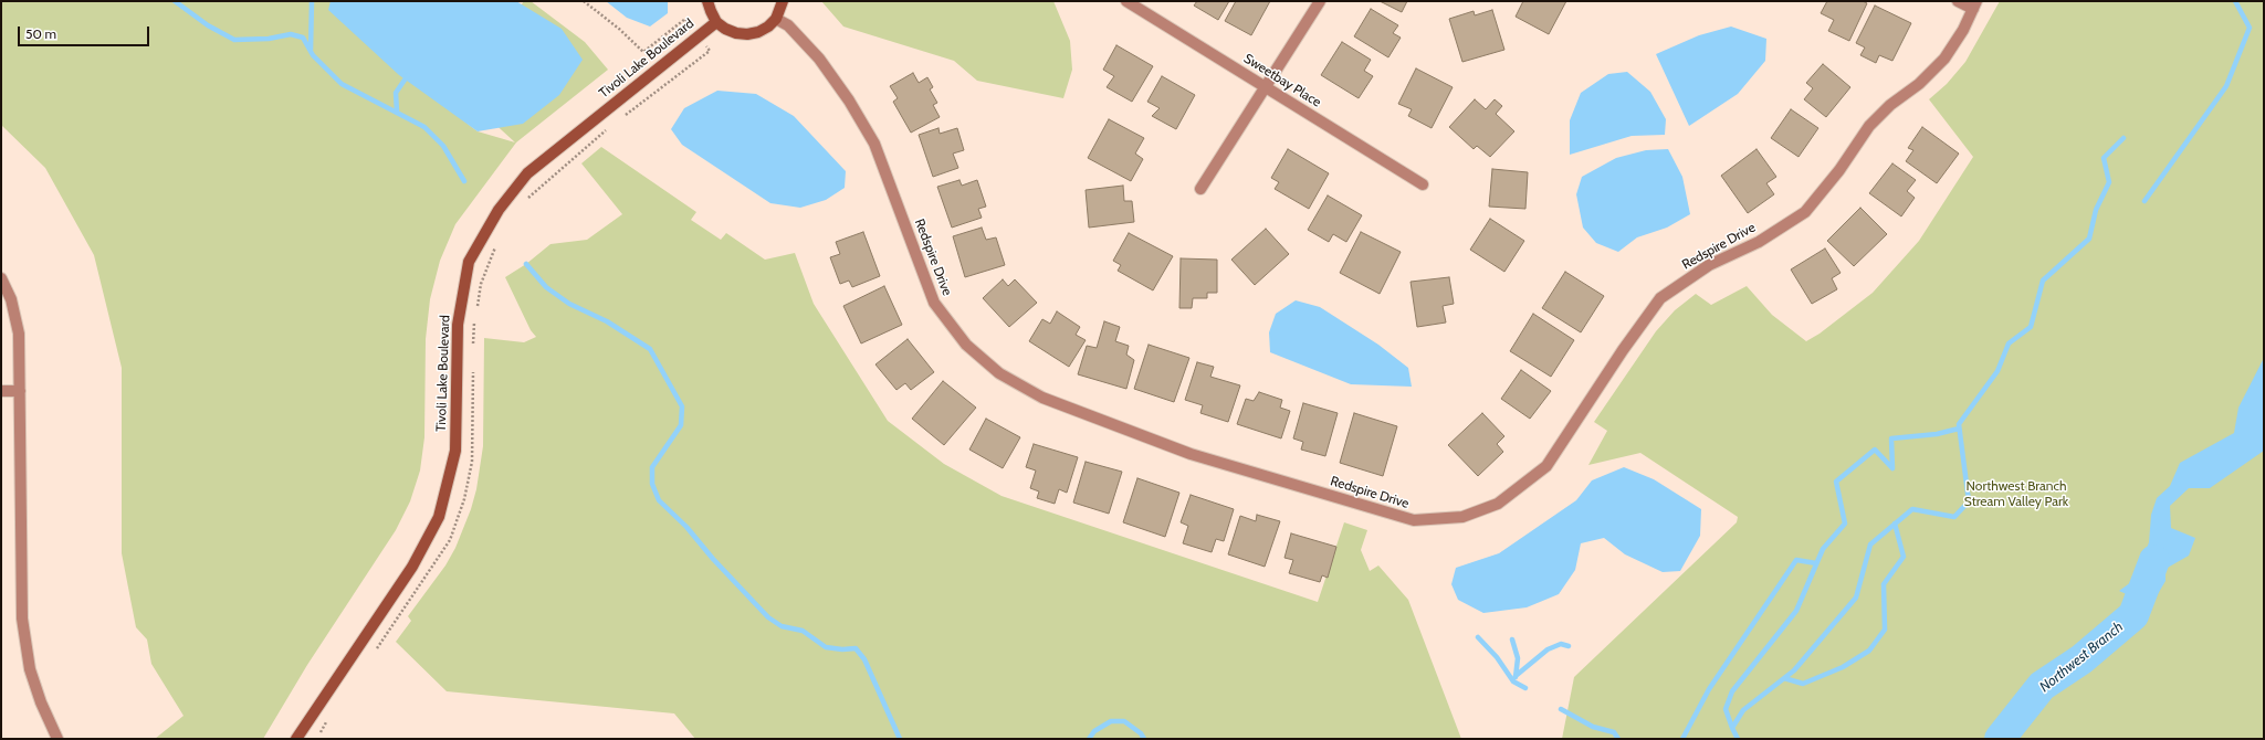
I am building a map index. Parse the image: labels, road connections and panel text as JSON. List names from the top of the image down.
{
  "streets": {
    "street": ["Tivoli Lake Boulevard", "Sweetbay Place", "Redspire Drive"]
  },
  "water": ["Northwest Branch"],
  "parks": ["Northwest Branch Stream Valley Park"],
  "scale_bar": "50 m"
}
